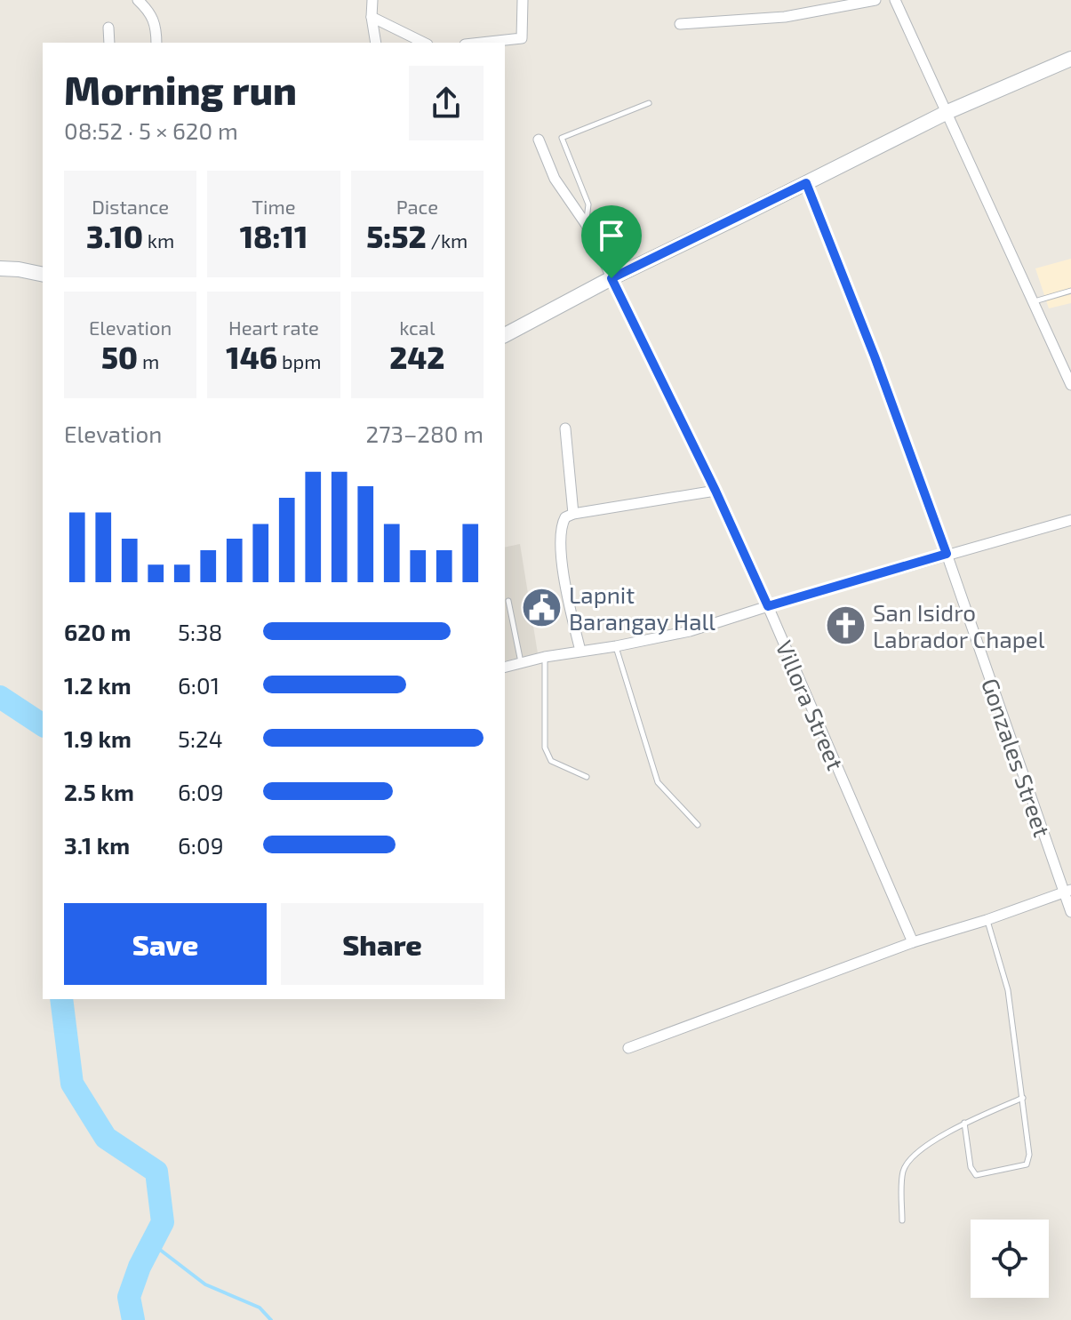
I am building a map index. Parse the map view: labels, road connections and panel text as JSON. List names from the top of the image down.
{
  "streets": {
    "street": ["Villora Street", "Gonzales Street"]
  },
  "places": {
    "public building": ["Lapnit Barangay Hall"],
    "church": ["San Isidro Labrador Chapel"]
  },
  "page": {
    "heading": ["Morning run", "08:52 · 5 × 620 m"],
    "stats": [
      ["Distance", "3.10 km"],
      ["Time", "18:11"],
      ["Pace", "5:52 /km"],
      ["Elevation", "50 m"],
      ["Heart rate", "146 bpm"],
      ["kcal", "242"]
    ],
    "chart": ["Elevation", "273–280 m"],
    "list": [
      {
        "name": "620 m",
        "note": "5:38"
      },
      {
        "name": "1.2 km",
        "note": "6:01"
      },
      {
        "name": "1.9 km",
        "note": "5:24"
      },
      {
        "name": "2.5 km",
        "note": "6:09"
      },
      {
        "name": "3.1 km",
        "note": "6:09"
      }
    ],
    "buttons": ["Save", "Share"]
  }
}
